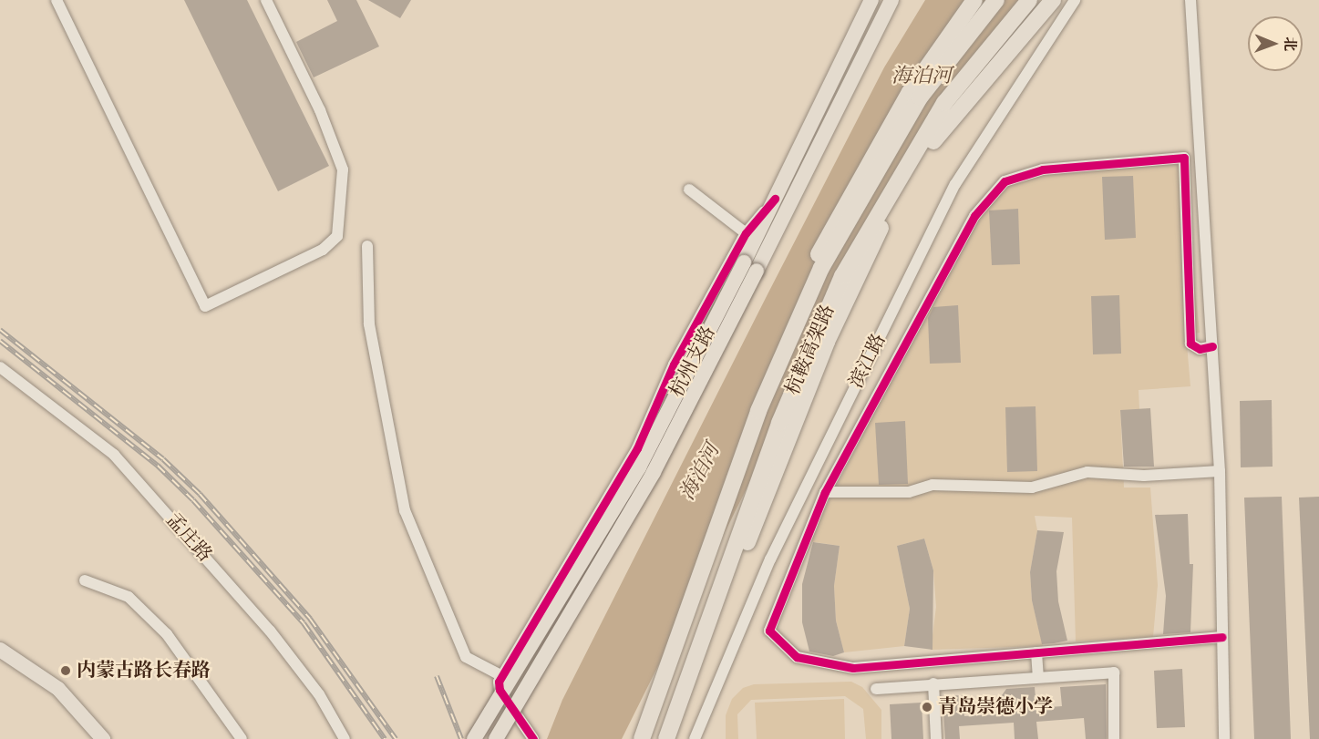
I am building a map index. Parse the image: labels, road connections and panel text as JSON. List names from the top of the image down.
{
  "streets": {
    "highway": ["杭鞍高架路"],
    "main road": ["杭州支路"],
    "street": ["滨江路", "孟庄路"]
  },
  "water": ["海泊河"],
  "places": ["内蒙古路长春路", "青岛崇德小学"],
  "north": "right"
}
